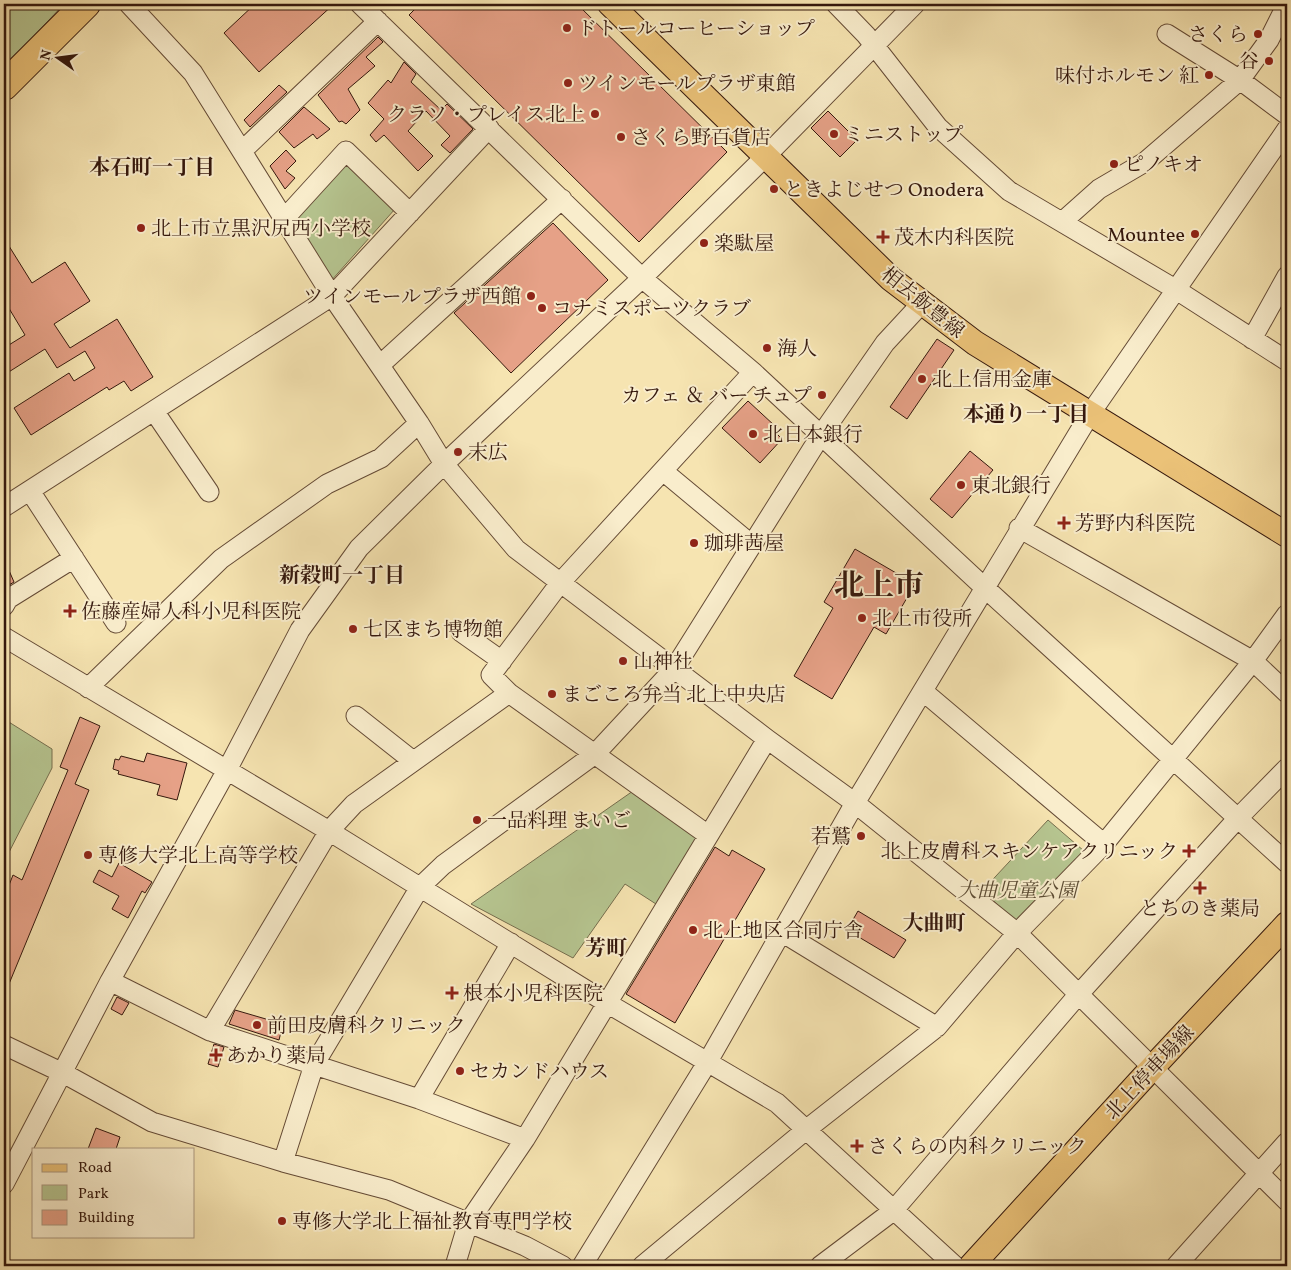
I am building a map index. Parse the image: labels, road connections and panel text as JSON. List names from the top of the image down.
{
  "streets": {
    "main road": ["相去飯豊線", "北上停車場線"]
  },
  "districts": [
    "本石町一丁目",
    "本通り一丁目",
    "新穀町一丁目",
    "北上市",
    "大曲町",
    "芳町"
  ],
  "parks": ["大曲児童公園"],
  "places": {
    "other": [
      "ドトールコーヒーショップ",
      "さくら",
      "谷",
      "味付ホルモン 紅",
      "ツインモールプラザ東館",
      "クラソ・プレイス北上",
      "ミニストップ",
      "さくら野百貨店",
      "ピノキオ",
      "ときよじせつ Onodera",
      "北上市立黒沢尻西小学校",
      "Mountee",
      "楽駄屋",
      "ツインモールプラザ西館",
      "コナミスポーツクラブ",
      "海人",
      "北上信用金庫",
      "カフェ ＆ バー チュプ",
      "北日本銀行",
      "末広",
      "東北銀行",
      "珈琲茜屋",
      "北上市役所",
      "七区まち博物館",
      "山神社",
      "まごころ弁当 北上中央店",
      "一品料理 まいご",
      "若鷲",
      "専修大学北上高等学校",
      "北上地区合同庁舎",
      "前田皮膚科クリニック",
      "セカンドハウス",
      "専修大学北上福祉教育専門学校"
    ],
    "health": [
      "茂木内科医院",
      "芳野内科医院",
      "佐藤産婦人科小児科医院",
      "北上皮膚科スキンケアクリニック",
      "とちのき薬局",
      "根本小児科医院",
      "あかり薬局",
      "さくらの内科クリニック"
    ]
  },
  "legend": ["Road", "Park", "Building"],
  "north": "left"
}
